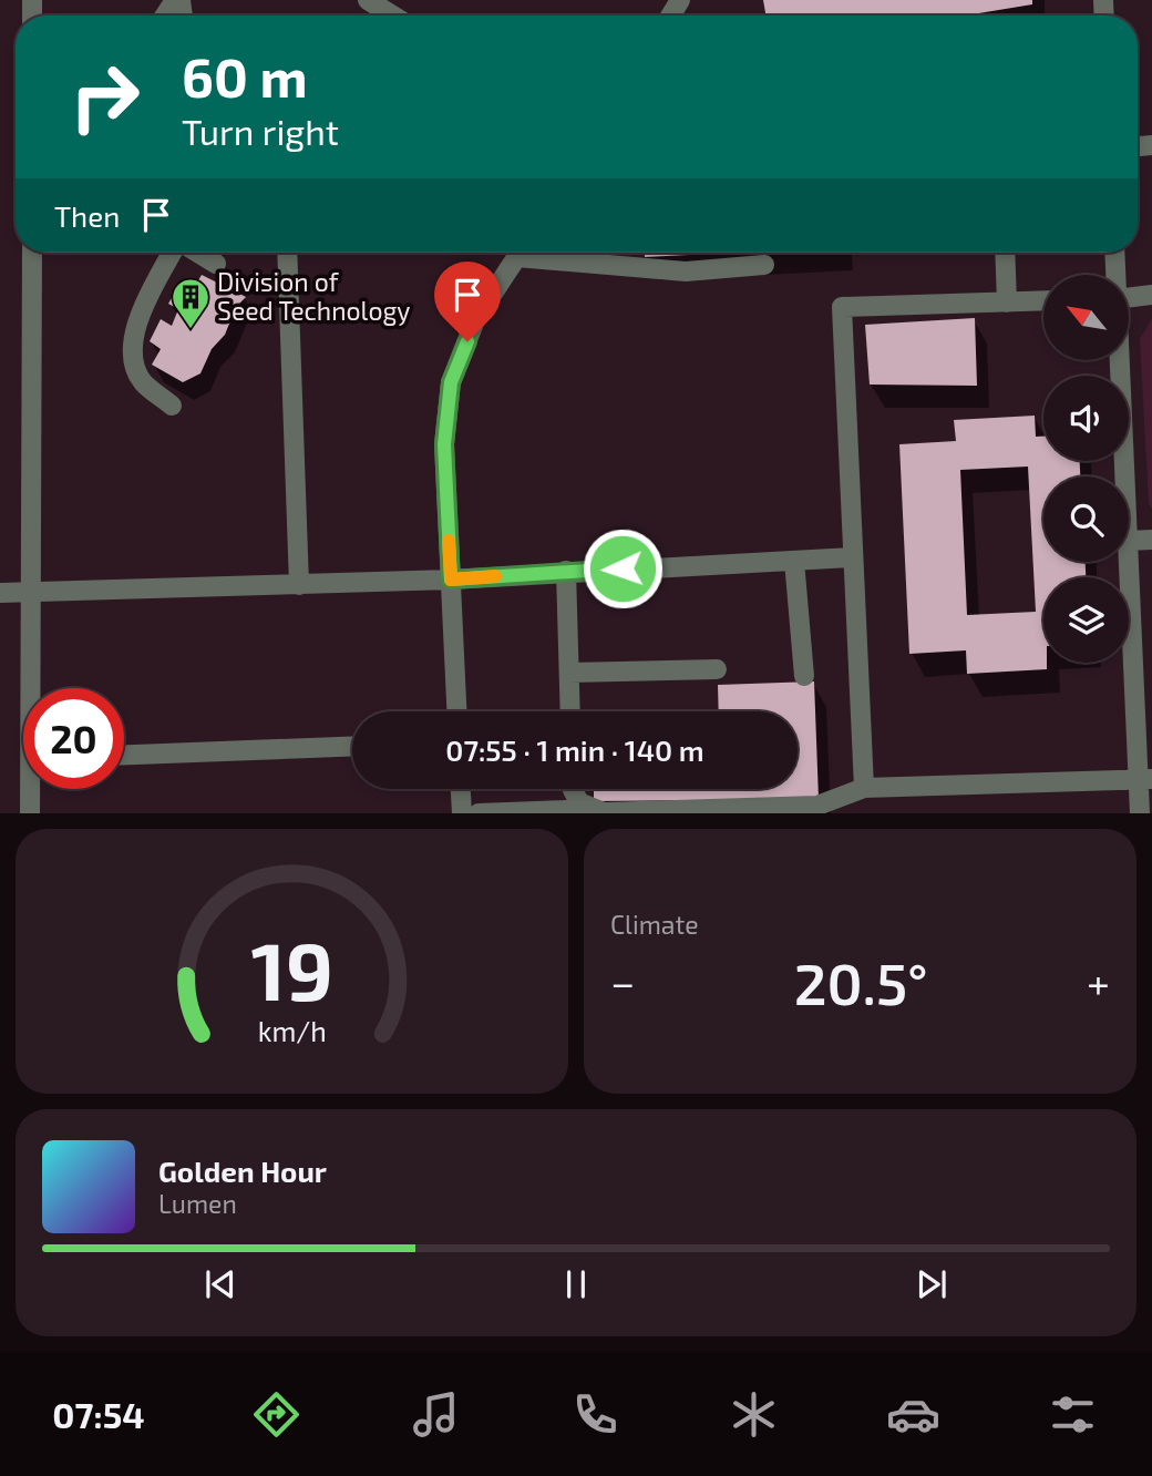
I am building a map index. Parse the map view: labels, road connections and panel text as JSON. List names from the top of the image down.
{
  "places": {
    "building": ["Division of Seed Technology"]
  },
  "north": "top left",
  "page": {
    "turn": ["60 m", "Turn right"],
    "then": "Then",
    "limit": "20",
    "trip": "07:55 · 1 min · 140 m",
    "tile": "Climate",
    "heat": ["−", "20.5°", "+"],
    "song": ["Golden Hour", "Lumen"],
    "tabs": "07:54",
    "gauge": ["19", "km/h"]
  }
}
